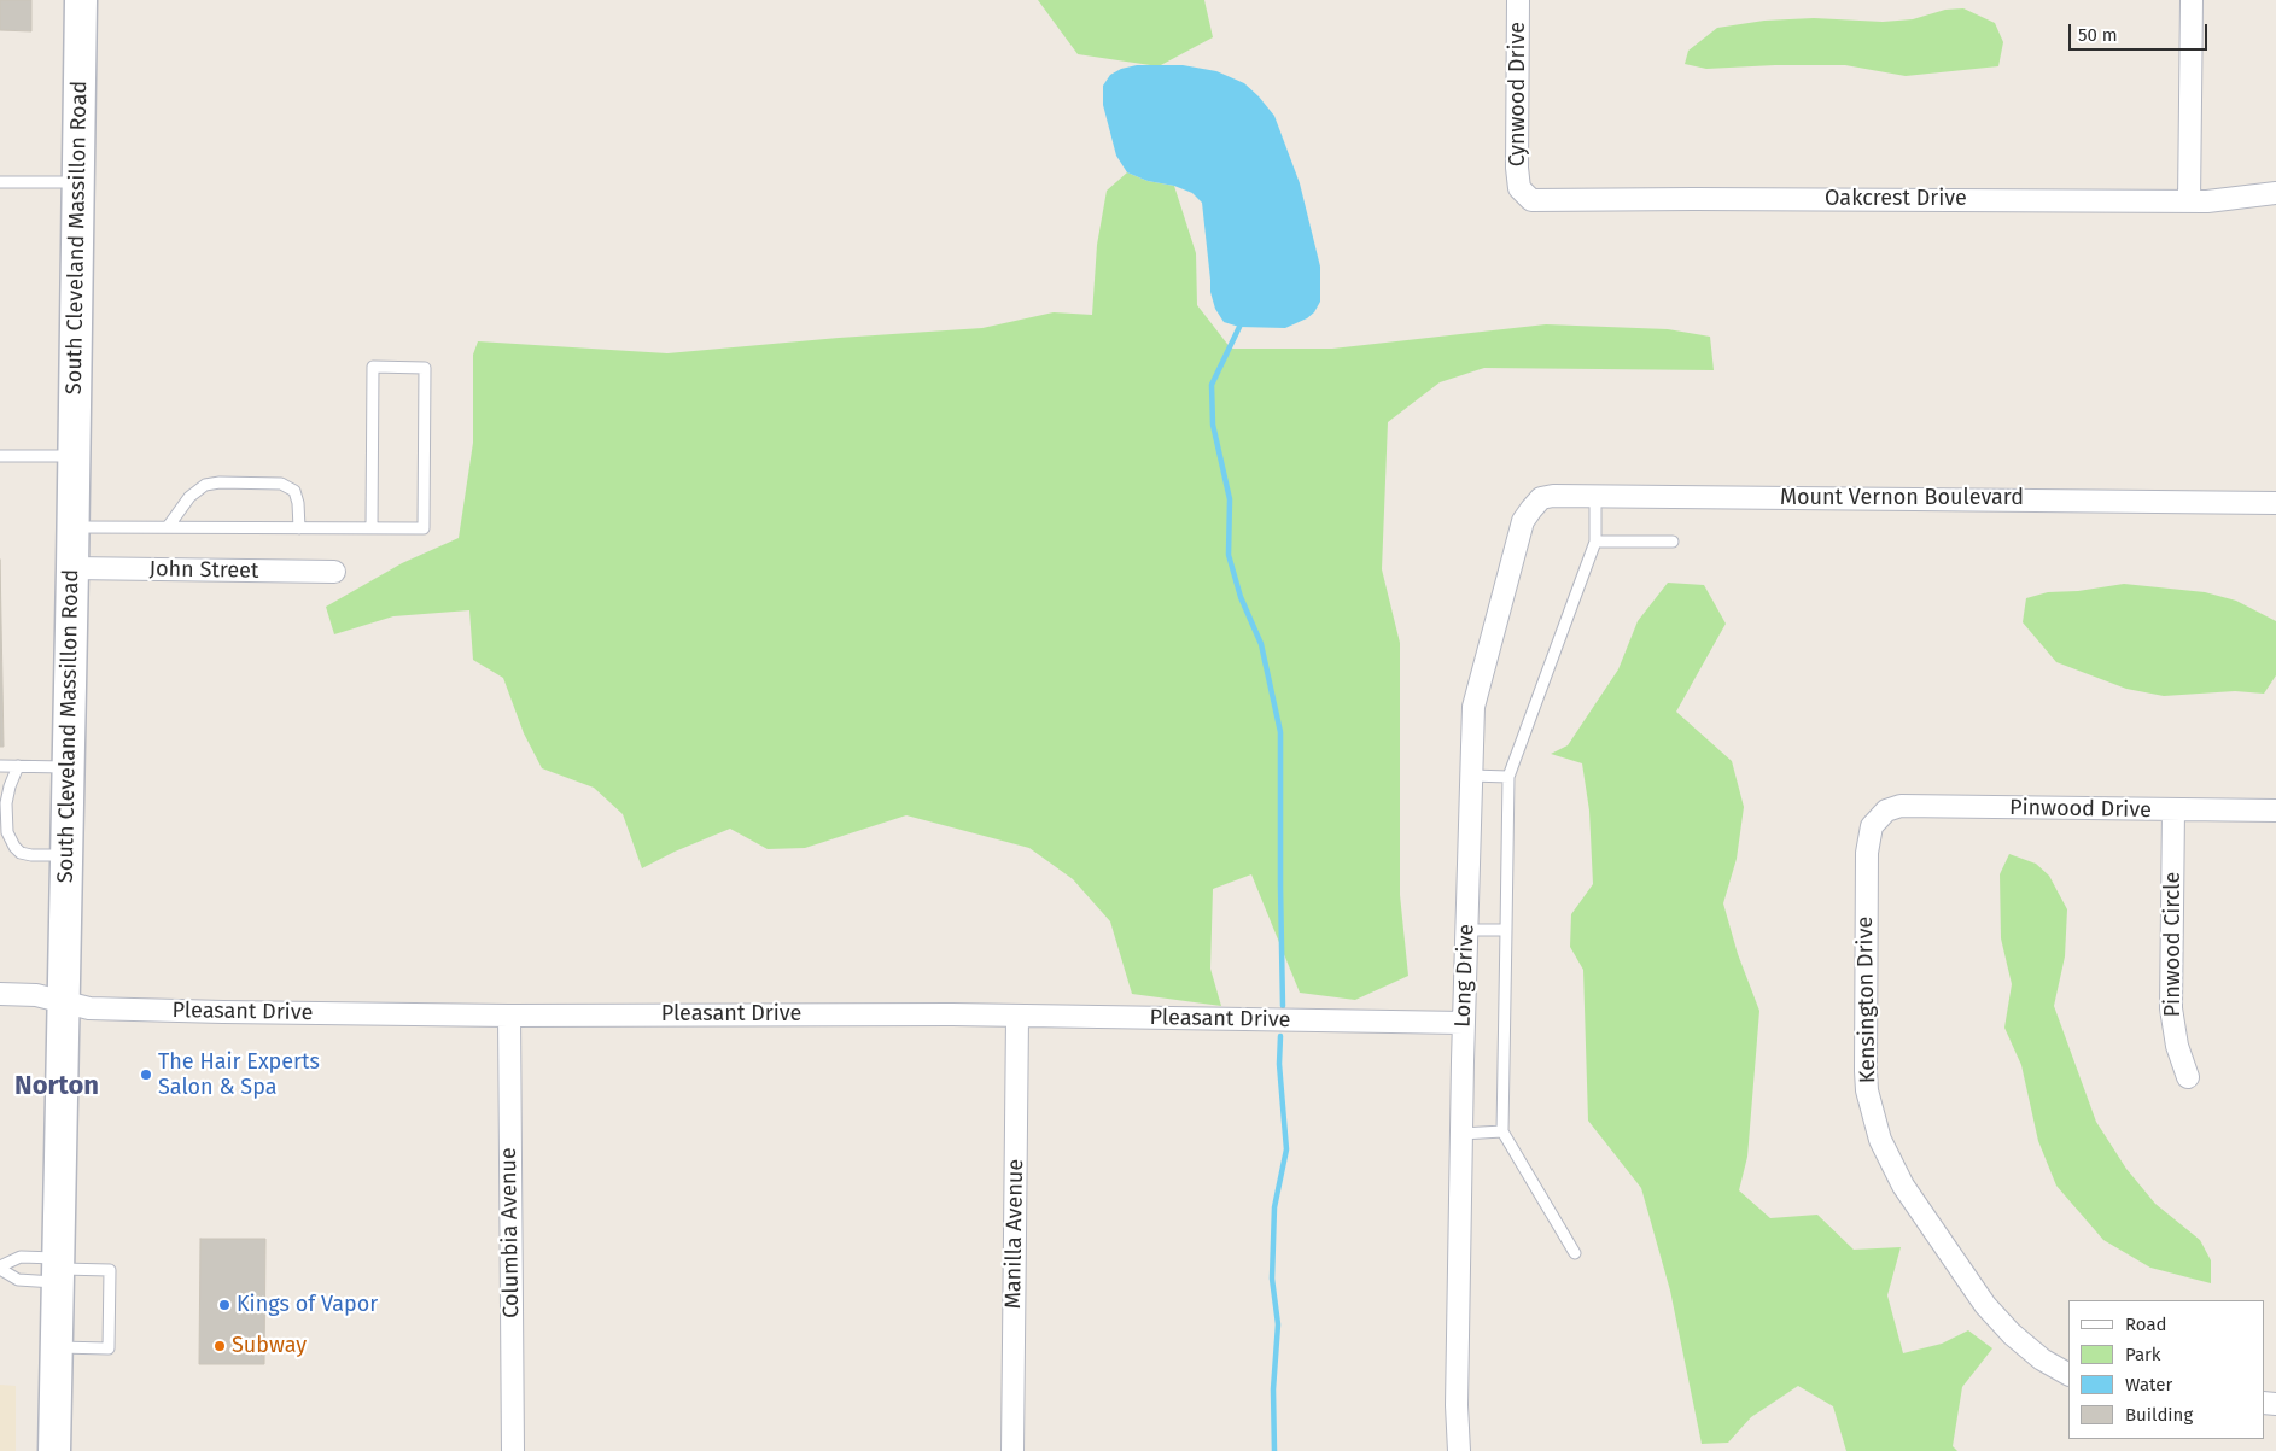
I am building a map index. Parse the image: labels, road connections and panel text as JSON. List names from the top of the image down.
{
  "streets": {
    "main road": ["South Cleveland Massillon Road"],
    "street": [
      "Cynwood Drive",
      "Oakcrest Drive",
      "Mount Vernon Boulevard",
      "John Street",
      "Pinwood Drive",
      "Pinwood Circle",
      "Long Drive",
      "Kensington Drive",
      "Pleasant Drive",
      "Columbia Avenue",
      "Manilla Avenue"
    ]
  },
  "crossings": [
    ["Cynwood Drive", "Oakcrest Drive"],
    ["South Cleveland Massillon Road", "John Street"],
    ["South Cleveland Massillon Road", "Pleasant Drive"],
    ["Mount Vernon Boulevard", "Long Drive"],
    ["Pinwood Drive", "Pinwood Circle"],
    ["Pinwood Drive", "Kensington Drive"],
    ["Long Drive", "Pleasant Drive"],
    ["Pleasant Drive", "Columbia Avenue"],
    ["Pleasant Drive", "Manilla Avenue"]
  ],
  "districts": ["Norton"],
  "places": ["The Hair Experts Salon & Spa", "Kings of Vapor", "Subway"],
  "legend": [
    "Road",
    "Park",
    "Water",
    "Building"
  ],
  "scale_bar": "50 m"
}
